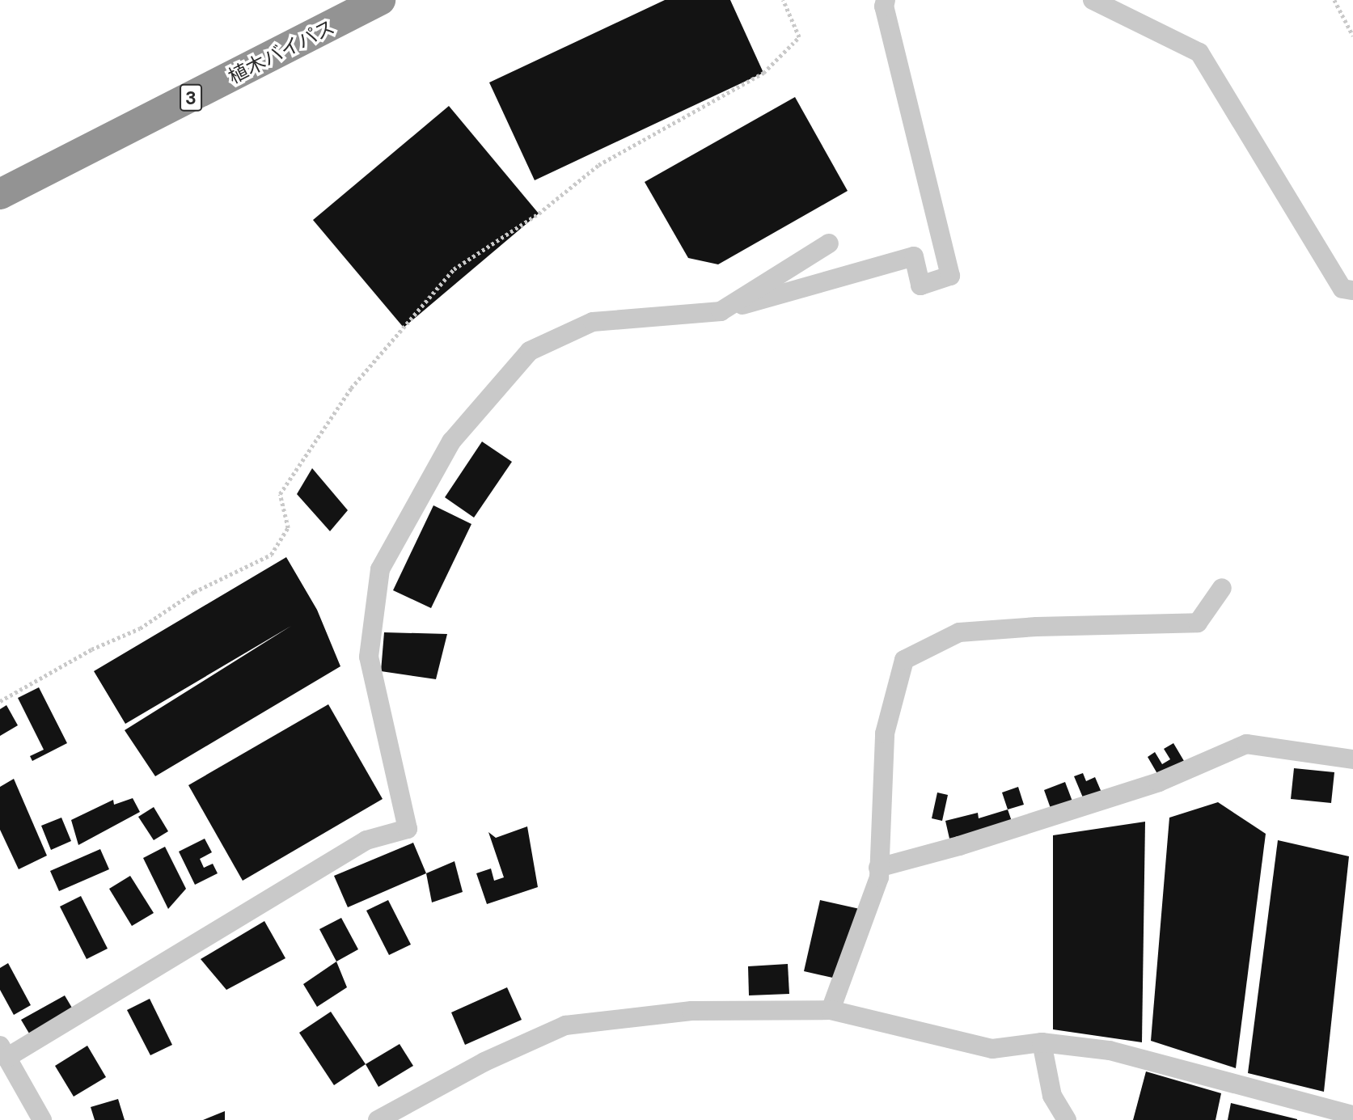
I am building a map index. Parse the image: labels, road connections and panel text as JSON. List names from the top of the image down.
{
  "streets": {
    "highway": ["植木バイパス", "3"]
  }
}
